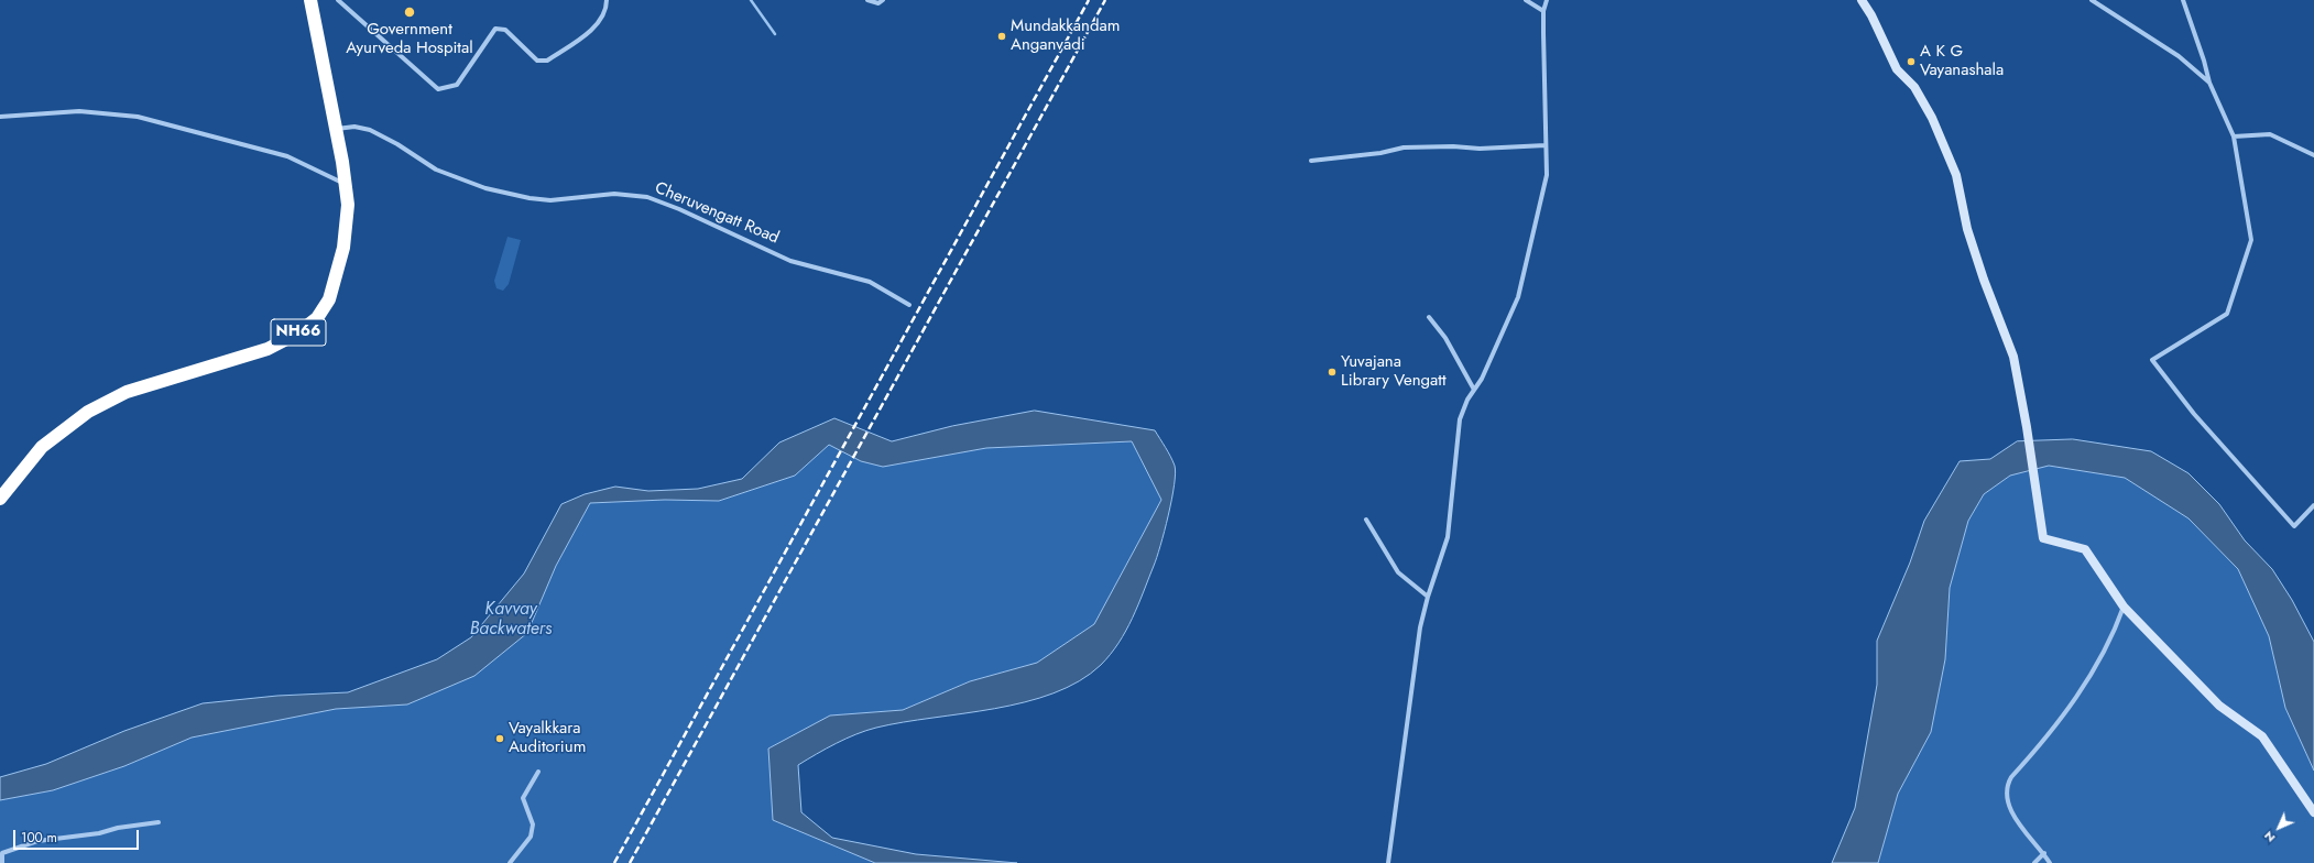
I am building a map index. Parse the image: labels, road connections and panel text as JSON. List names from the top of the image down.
{
  "streets": {
    "highway": ["NH66"],
    "street": ["Cheruvengatt Road"]
  },
  "crossings": [
    ["Cheruvengatt Road", "NH66"]
  ],
  "water": ["Kavvay Backwaters"],
  "places": [
    "Government Ayurveda Hospital",
    "Mundakkandam Anganvadi",
    "A K G Vayanashala",
    "Yuvajana Library Vengatt",
    "Vayalkkara Auditorium"
  ],
  "scale_bar": "100 m",
  "north": "bottom left"
}
